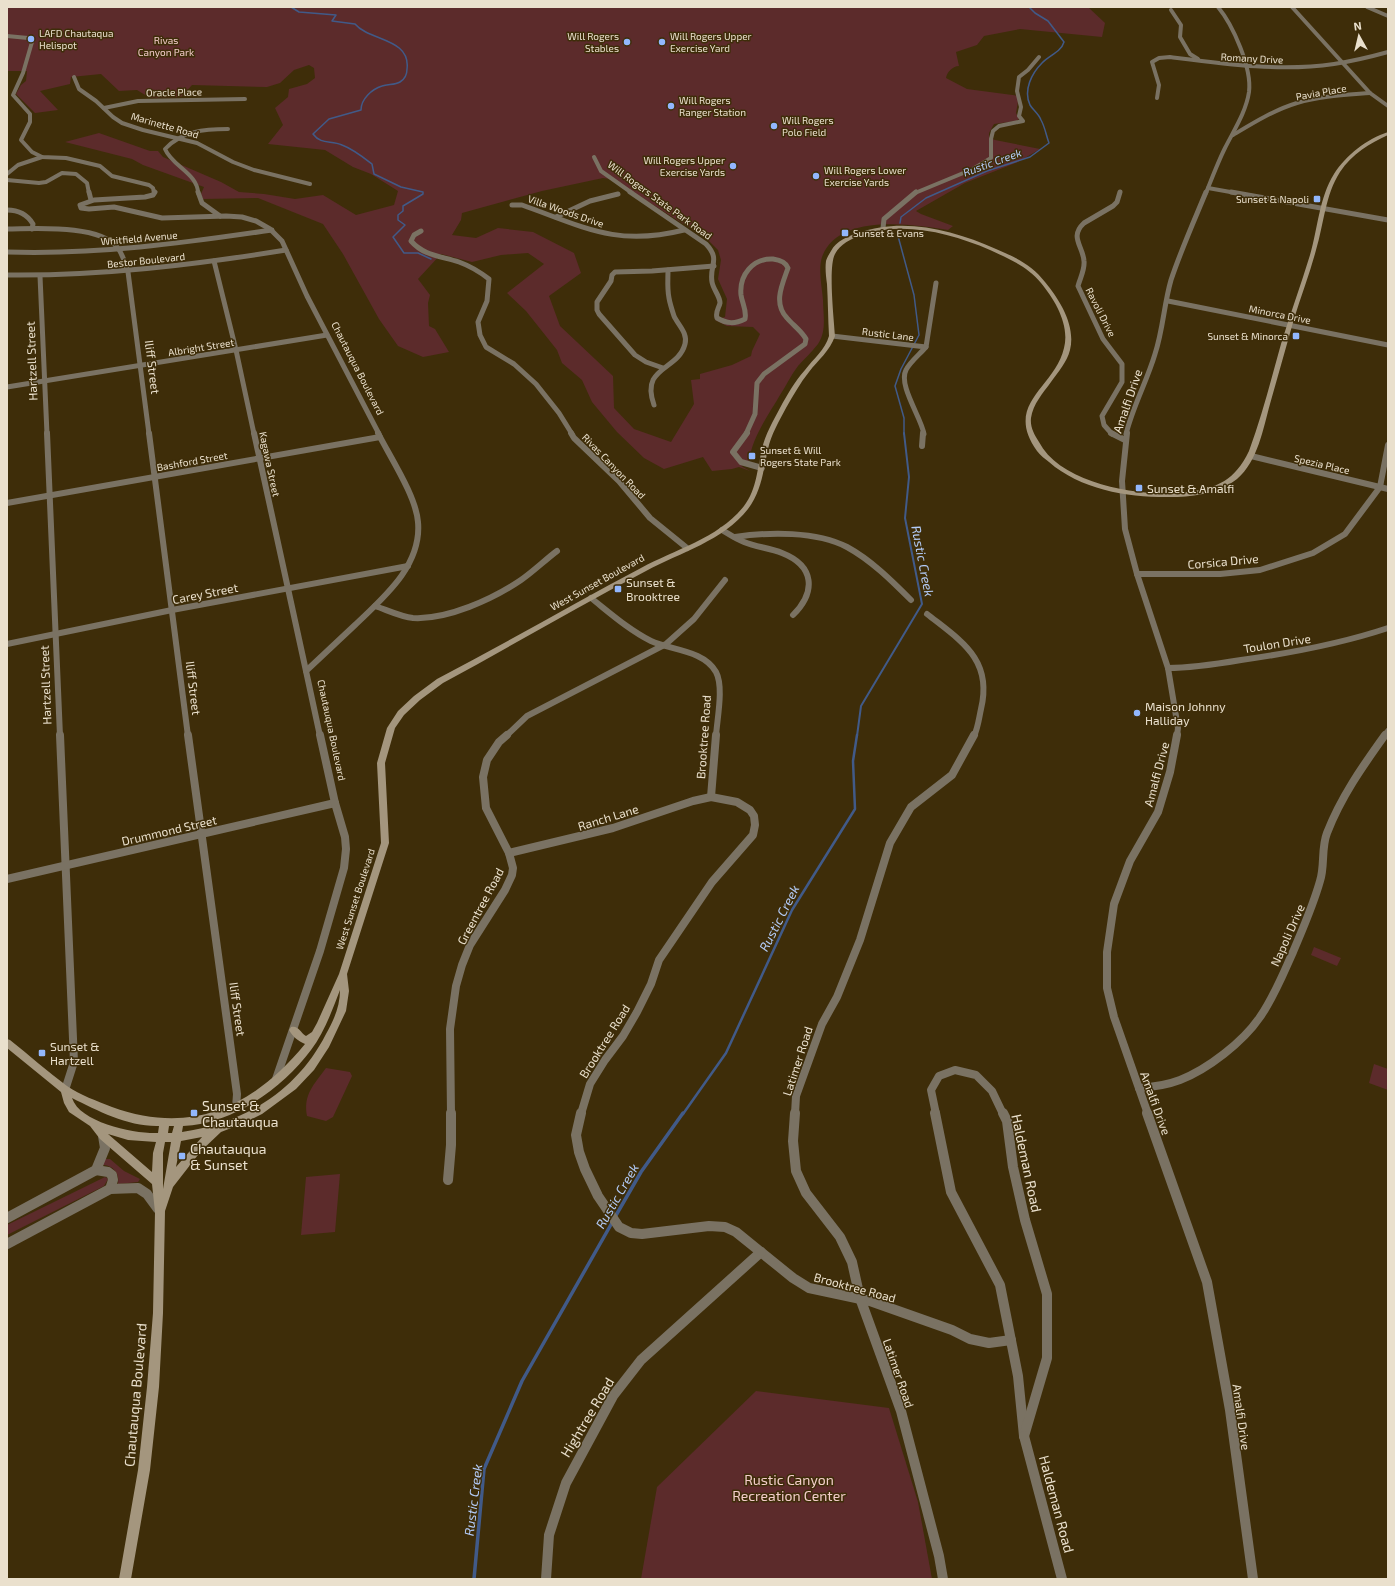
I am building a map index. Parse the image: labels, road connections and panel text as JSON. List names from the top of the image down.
{
  "streets": {
    "main road": ["Chautauqua Boulevard", "West Sunset Boulevard"],
    "street": [
      "Romany Drive",
      "Oracle Place",
      "Pavia Place",
      "Marinette Road",
      "Will Rogers State Park Road",
      "Villa Woods Drive",
      "Whitfield Avenue",
      "Bestor Boulevard",
      "Ravoli Drive",
      "Minorca Drive",
      "Rustic Lane",
      "Albright Street",
      "Hartzell Street",
      "Iliff Street",
      "Amalfi Drive",
      "Bashford Street",
      "Kagawa Street",
      "Spezia Place",
      "Rivas Canyon Road",
      "Corsica Drive",
      "Carey Street",
      "Toulon Drive",
      "Brooktree Road",
      "Ranch Lane",
      "Drummond Street",
      "Greentree Road",
      "Napoli Drive",
      "Latimer Road",
      "Haldeman Road",
      "Hightree Road"
    ]
  },
  "crossings": [
    ["Romany Drive", "Amalfi Drive"],
    ["Oracle Place", "Marinette Road"],
    ["Pavia Place", "Amalfi Drive"],
    ["Will Rogers State Park Road", "Villa Woods Drive"],
    ["Will Rogers State Park Road", "West Sunset Boulevard"],
    ["Whitfield Avenue", "Iliff Street"],
    ["Whitfield Avenue", "Chautauqua Boulevard"],
    ["Bestor Boulevard", "Hartzell Street"],
    ["Bestor Boulevard", "Iliff Street"],
    ["Bestor Boulevard", "Chautauqua Boulevard"],
    ["Bestor Boulevard", "Kagawa Street"],
    ["Ravoli Drive", "Amalfi Drive"],
    ["Minorca Drive", "Amalfi Drive"],
    ["Rustic Lane", "West Sunset Boulevard"],
    ["Albright Street", "Hartzell Street"],
    ["Albright Street", "Iliff Street"],
    ["Albright Street", "Chautauqua Boulevard"],
    ["Albright Street", "Kagawa Street"],
    ["Hartzell Street", "Bashford Street"],
    ["Hartzell Street", "West Sunset Boulevard"],
    ["Hartzell Street", "Carey Street"],
    ["Hartzell Street", "Drummond Street"],
    ["Iliff Street", "Bashford Street"],
    ["Iliff Street", "West Sunset Boulevard"],
    ["Iliff Street", "Carey Street"],
    ["Iliff Street", "Drummond Street"],
    ["Chautauqua Boulevard", "Bashford Street"],
    ["Chautauqua Boulevard", "Kagawa Street"],
    ["Chautauqua Boulevard", "West Sunset Boulevard"],
    ["Chautauqua Boulevard", "Carey Street"],
    ["Chautauqua Boulevard", "Drummond Street"],
    ["Amalfi Drive", "Corsica Drive"],
    ["Amalfi Drive", "Toulon Drive"],
    ["Amalfi Drive", "Napoli Drive"],
    ["Bashford Street", "Kagawa Street"],
    ["Kagawa Street", "Carey Street"],
    ["Spezia Place", "Corsica Drive"],
    ["Rivas Canyon Road", "West Sunset Boulevard"],
    ["West Sunset Boulevard", "Brooktree Road"],
    ["Brooktree Road", "Ranch Lane"],
    ["Brooktree Road", "Greentree Road"],
    ["Brooktree Road", "Latimer Road"],
    ["Brooktree Road", "Haldeman Road"],
    ["Brooktree Road", "Hightree Road"],
    ["Ranch Lane", "Greentree Road"]
  ],
  "water": ["Rustic Creek"],
  "parks": ["Rivas Canyon Park", "Rustic Canyon Recreation Center"],
  "places": {
    "other": [
      "LAFD Chautaqua Helispot",
      "Will Rogers Stables",
      "Will Rogers Upper Exercise Yard",
      "Will Rogers Ranger Station",
      "Will Rogers Polo Field",
      "Will Rogers Upper Exercise Yards",
      "Will Rogers Lower Exercise Yards",
      "Maison Johnny Halliday"
    ],
    "transit": [
      "Sunset & Napoli",
      "Sunset & Evans",
      "Sunset & Minorca",
      "Sunset & Will Rogers State Park",
      "Sunset & Amalfi",
      "Sunset & Brooktree",
      "Sunset & Hartzell",
      "Sunset & Chautauqua",
      "Chautauqua & Sunset"
    ]
  },
  "north": "top"
}
